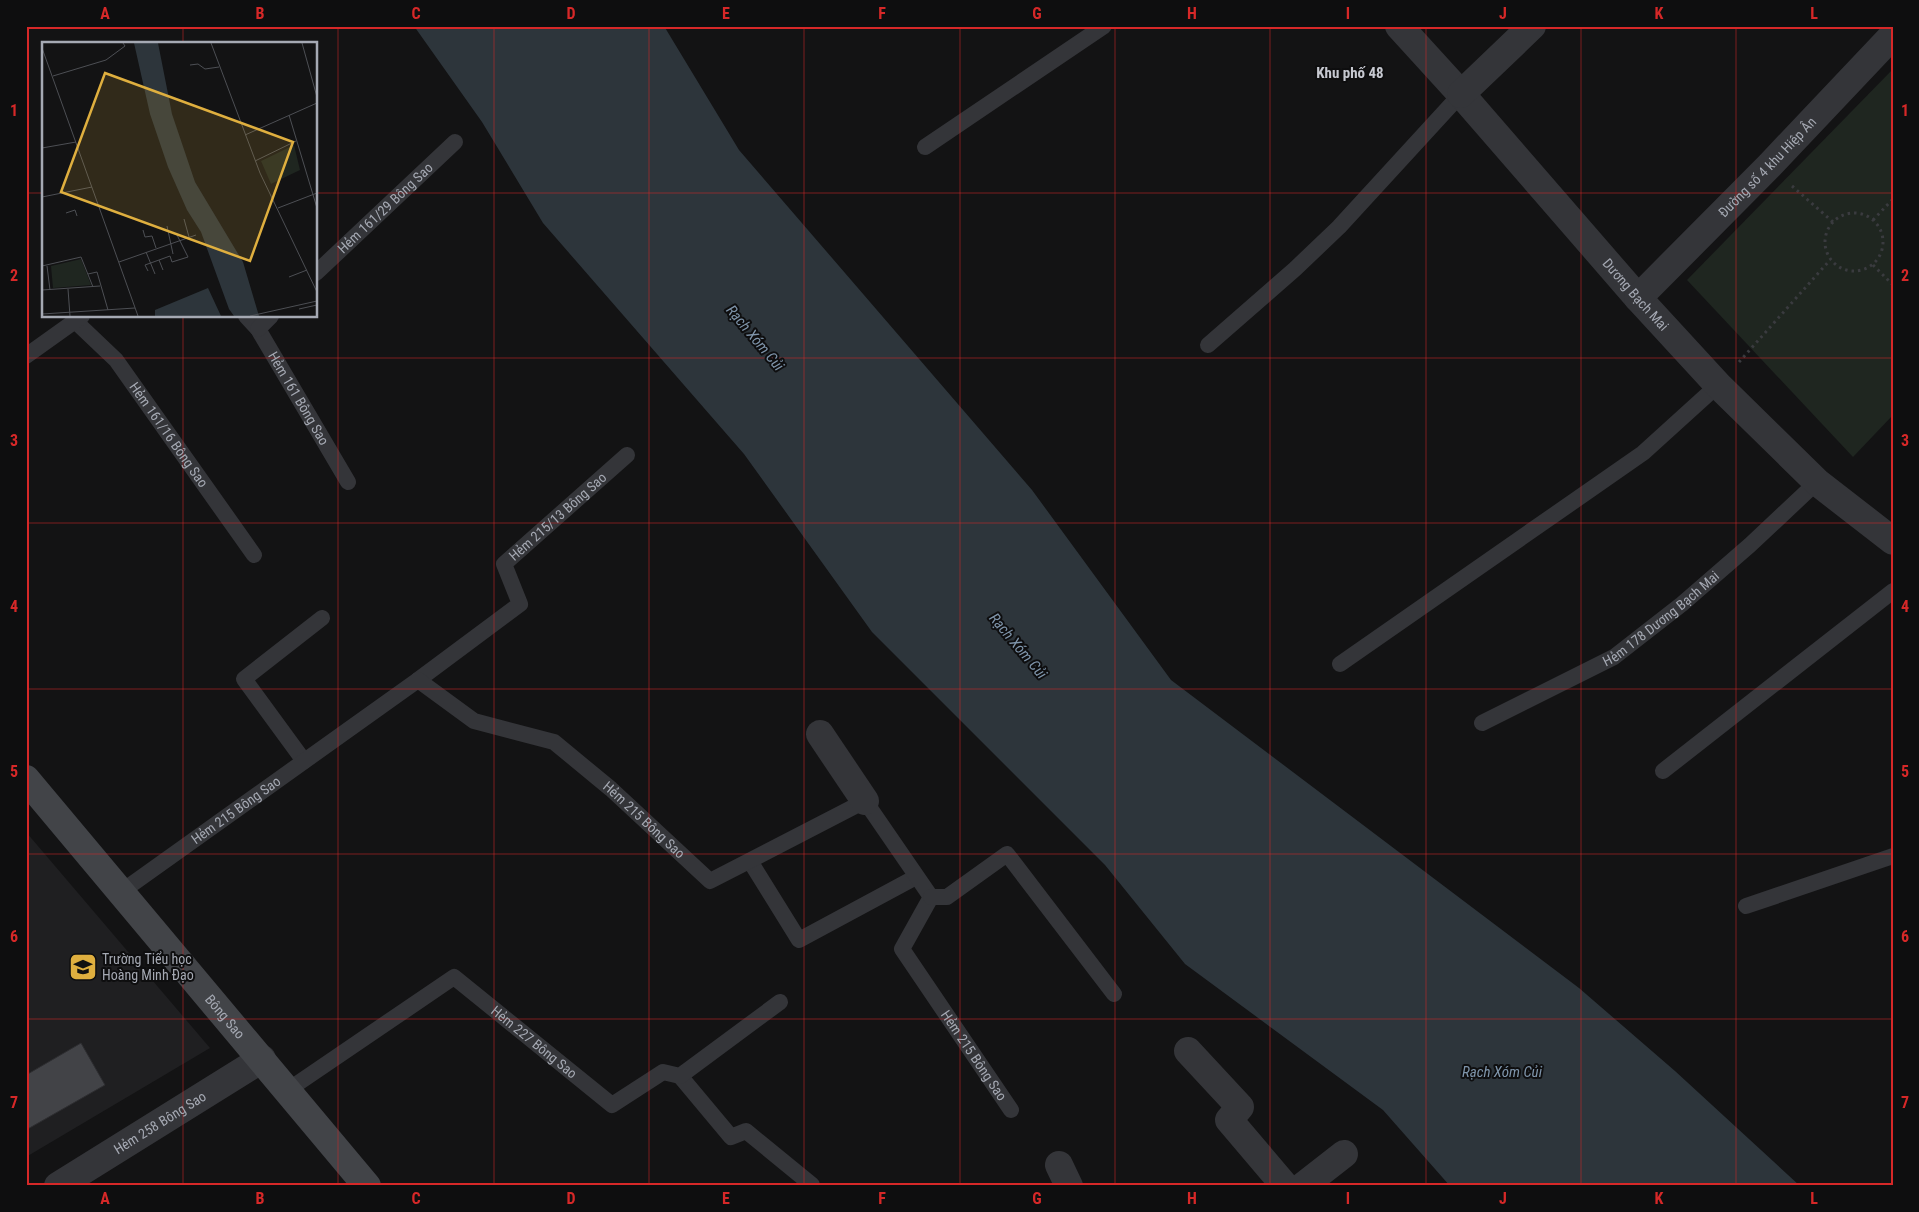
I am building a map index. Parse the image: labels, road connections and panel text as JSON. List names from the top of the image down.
{
  "streets": {
    "street": [
      "Đường số 4 khu Hiệp Ân",
      "Dương Bạch Mai",
      "Bông Sao",
      "Hẻm 258 Bông Sao"
    ],
    "lane": [
      "Hẻm 161/29 Bông Sao",
      "Hẻm 161 Bông Sao",
      "Hẻm 161/16 Bông Sao",
      "Hẻm 215/13 Bông Sao",
      "Hẻm 178 Dương Bạch Mai",
      "Hẻm 215 Bông Sao",
      "Hẻm 227 Bông Sao"
    ]
  },
  "crossings": [
    ["Đường số 4 khu Hiệp Ân", "Dương Bạch Mai"],
    ["Dương Bạch Mai", "Hẻm 178 Dương Bạch Mai"],
    ["Hẻm 215/13 Bông Sao", "Hẻm 215 Bông Sao"],
    ["Hẻm 215 Bông Sao", "Bông Sao"],
    ["Bông Sao", "Hẻm 227 Bông Sao"],
    ["Bông Sao", "Hẻm 258 Bông Sao"]
  ],
  "districts": ["Khu phố 48"],
  "water": ["Rạch Xóm Củi"],
  "places": {
    "school or university": ["Trường Tiểu học Hoàng Minh Đạo"]
  },
  "grid": {
    "columns": [
      "A",
      "B",
      "C",
      "D",
      "E",
      "F",
      "G",
      "H",
      "I",
      "J",
      "K",
      "L"
    ],
    "rows": [
      "1",
      "2",
      "3",
      "4",
      "5",
      "6",
      "7"
    ]
  }
}
